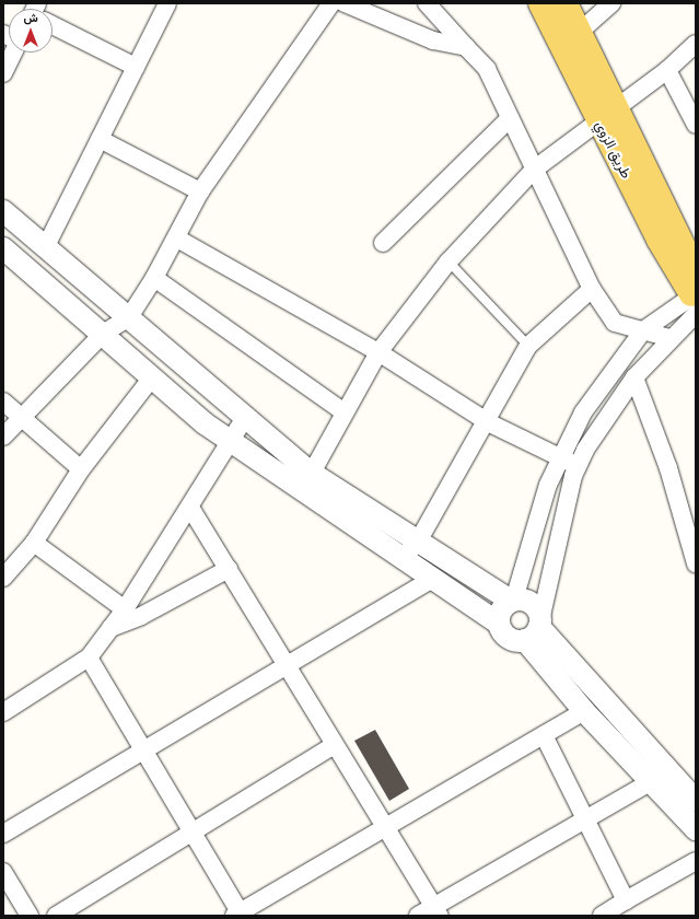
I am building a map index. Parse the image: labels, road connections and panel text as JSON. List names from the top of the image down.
{
  "streets": {
    "main road": ["طريق الزوي"]
  },
  "north": "top"
}
